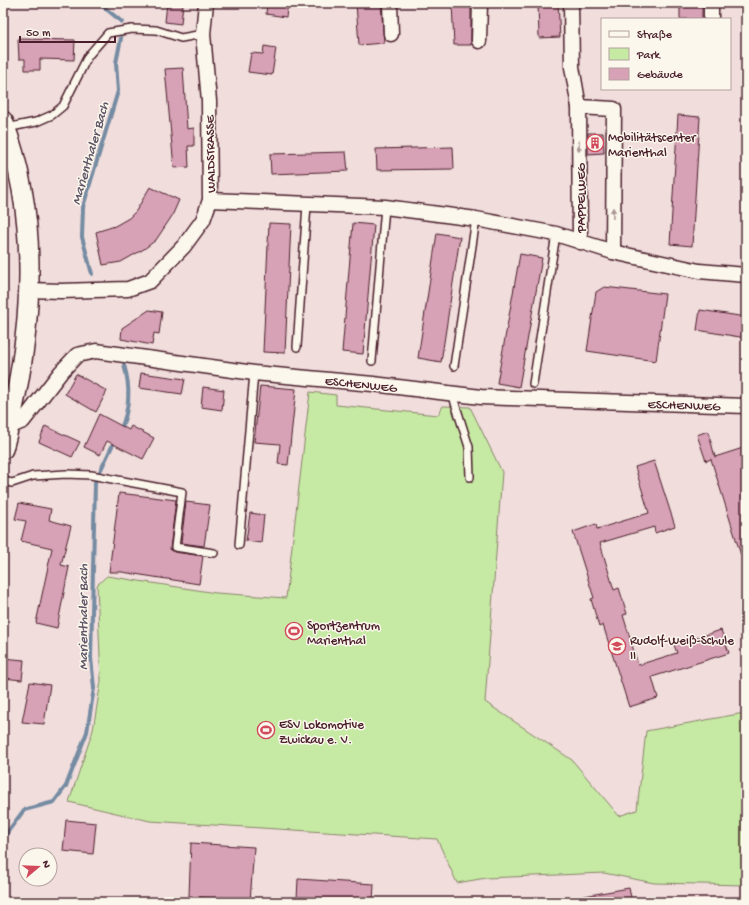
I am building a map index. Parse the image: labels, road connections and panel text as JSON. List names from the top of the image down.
{
  "streets": {
    "street": ["WALDSTRASSE", "PAPPELWEG", "ESCHENWEG"]
  },
  "one_way": ["PAPPELWEG"],
  "water": ["Marienthaler Bach"],
  "places": {
    "building": ["Mobilitätscenter Marienthal"],
    "sports": ["Sportzentrum Marienthal", "ESV Lokomotive Zwickau e. V."],
    "school or university": ["Rudolf-Weiß-Schule II"]
  },
  "legend": ["Straße", "Park", "Gebäude"],
  "scale_bar": "50 m",
  "north": "right"
}
